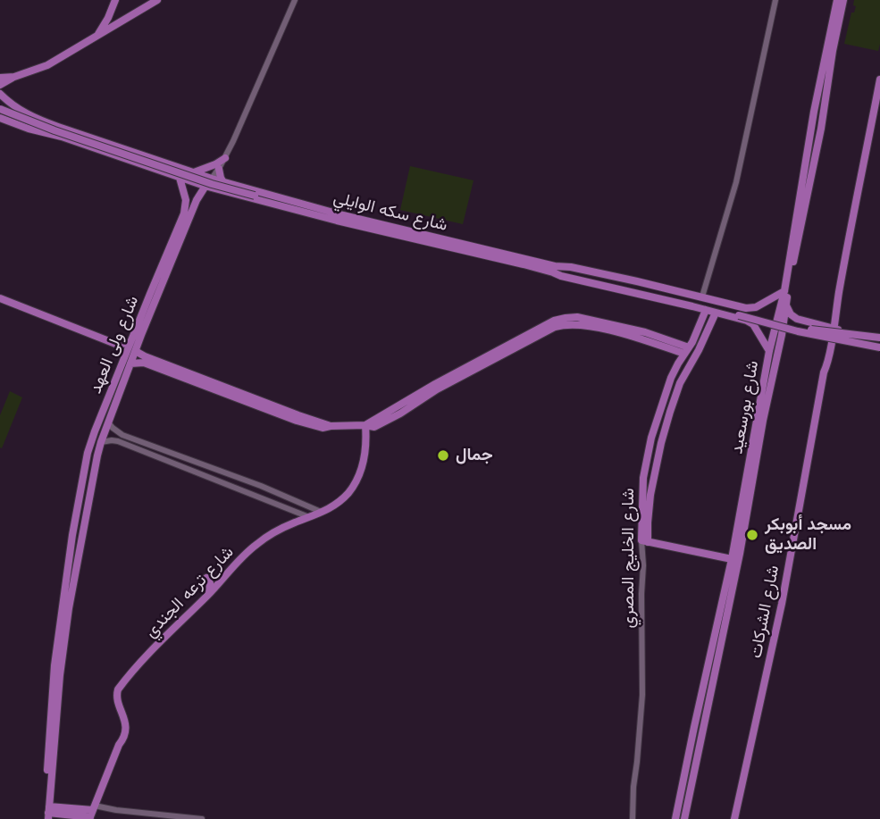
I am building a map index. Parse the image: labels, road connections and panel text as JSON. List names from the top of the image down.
{
  "streets": {
    "main road": [
      "شارع سكه الوايلي",
      "شارع ولى العهد",
      "شارع بورسعيد",
      "شارع الخليج المصري",
      "شارع ترعه الجندي",
      "شارع الشركات"
    ]
  },
  "crossings": [
    ["شارع سكه الوايلي", "شارع ولى العهد"],
    ["شارع سكه الوايلي", "شارع الخليج المصري"]
  ],
  "places": ["جمال", "مسجد أبوبكر الصديق"]
}
